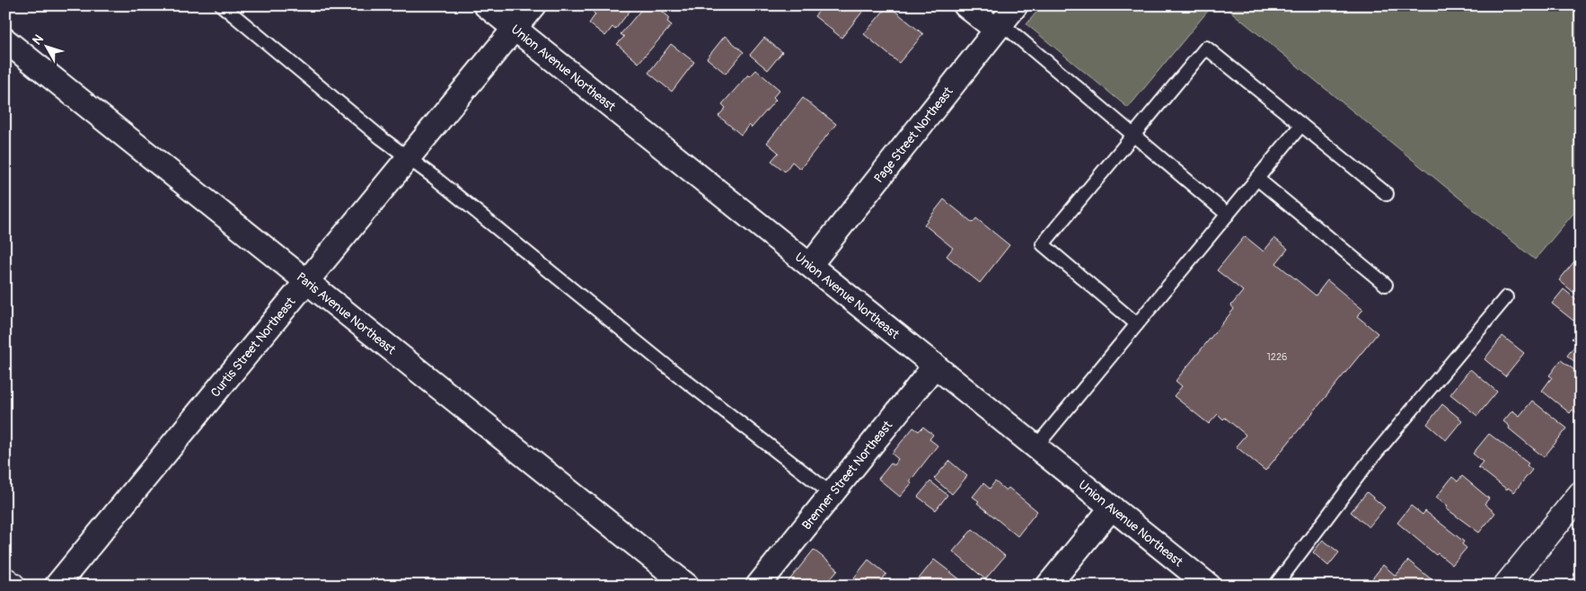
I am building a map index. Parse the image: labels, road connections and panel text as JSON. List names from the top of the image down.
{
  "streets": {
    "street": [
      "Union Avenue Northeast",
      "Page Street Northeast",
      "Paris Avenue Northeast",
      "Curtis Street Northeast",
      "Brenner Street Northeast"
    ]
  },
  "crossings": [
    ["Union Avenue Northeast", "Page Street Northeast"],
    ["Union Avenue Northeast", "Curtis Street Northeast"],
    ["Union Avenue Northeast", "Brenner Street Northeast"],
    ["Paris Avenue Northeast", "Curtis Street Northeast"]
  ],
  "house_numbers": ["1226"],
  "north": "top left"
}
